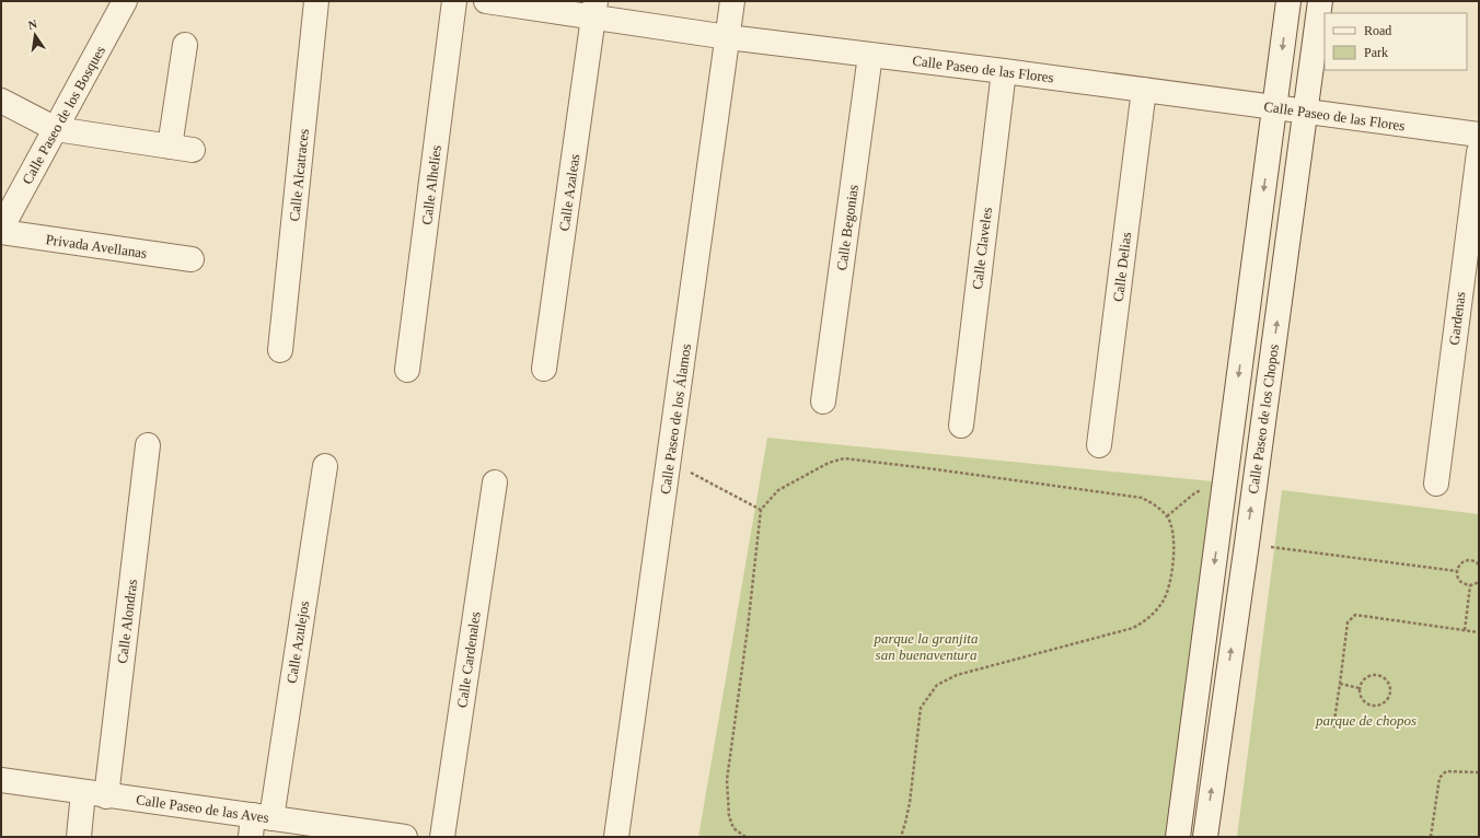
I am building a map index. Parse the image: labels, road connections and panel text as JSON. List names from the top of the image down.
{
  "streets": {
    "street": [
      "Calle Paseo de las Flores",
      "Calle Paseo de los Bosques",
      "Calle Alcatraces",
      "Calle Alhelíes",
      "Calle Azaleas",
      "Calle Begonias",
      "Privada Avellanas",
      "Calle Claveles",
      "Calle Delias",
      "Gardenas",
      "Calle Paseo de los Álamos",
      "Calle Paseo de los Chopos",
      "Calle Alondras",
      "Calle Azulejos",
      "Calle Cardenales",
      "Calle Paseo de las Aves"
    ]
  },
  "crossings": [
    ["Calle Paseo de las Flores", "Calle Azaleas"],
    ["Calle Paseo de las Flores", "Calle Begonias"],
    ["Calle Paseo de las Flores", "Calle Claveles"],
    ["Calle Paseo de las Flores", "Calle Delias"],
    ["Calle Paseo de las Flores", "Calle Paseo de los Álamos"],
    ["Calle Paseo de las Flores", "Calle Paseo de los Chopos"],
    ["Calle Alondras", "Calle Paseo de las Aves"],
    ["Calle Azulejos", "Calle Paseo de las Aves"]
  ],
  "parks": ["parque la granjita san buenaventura", "parque de chopos"],
  "legend": ["Road", "Park"],
  "north": "top"
}
